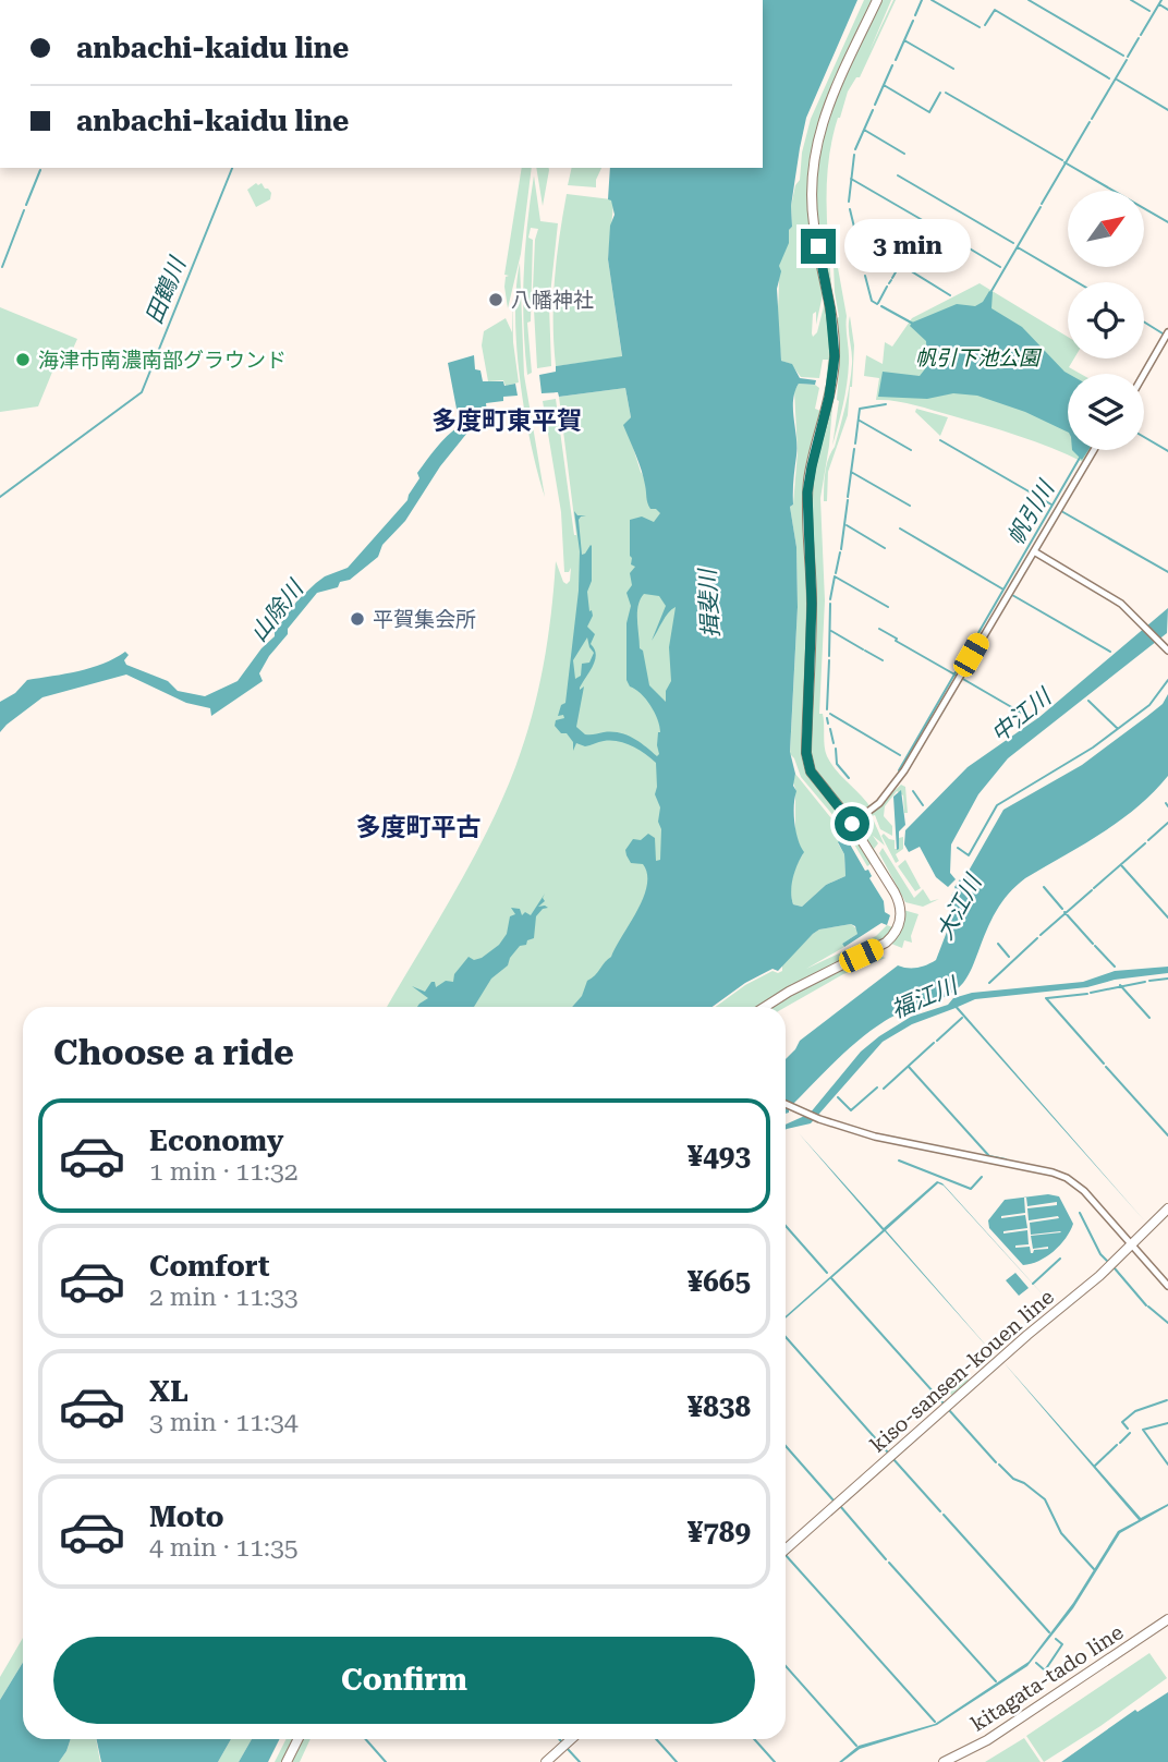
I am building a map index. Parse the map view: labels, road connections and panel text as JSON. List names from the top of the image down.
{
  "streets": {
    "main road": ["kiso-sansen-kouen line", "kitagata-tado line"]
  },
  "districts": ["多度町東平賀", "多度町平古"],
  "water": [
    "田鶴川",
    "帆引川",
    "揖斐川",
    "山除川",
    "中江川",
    "大江川",
    "福江川"
  ],
  "parks": ["帆引下池公園"],
  "places": ["八幡神社", "海津市南濃南部グラウンド", "平賀集会所"],
  "north": "top right",
  "page": {
    "banner": ["anbachi-kaidu line", "anbachi-kaidu line"],
    "bubble": "3 min",
    "heading": "Choose a ride",
    "list": [
      {
        "name": "Economy",
        "note": "1 min · 11:32",
        "value": "¥493"
      },
      {
        "name": "Comfort",
        "note": "2 min · 11:33",
        "value": "¥665"
      },
      {
        "name": "XL",
        "note": "3 min · 11:34",
        "value": "¥838"
      },
      {
        "name": "Moto",
        "note": "4 min · 11:35",
        "value": "¥789"
      }
    ],
    "buttons": "Confirm"
  }
}
